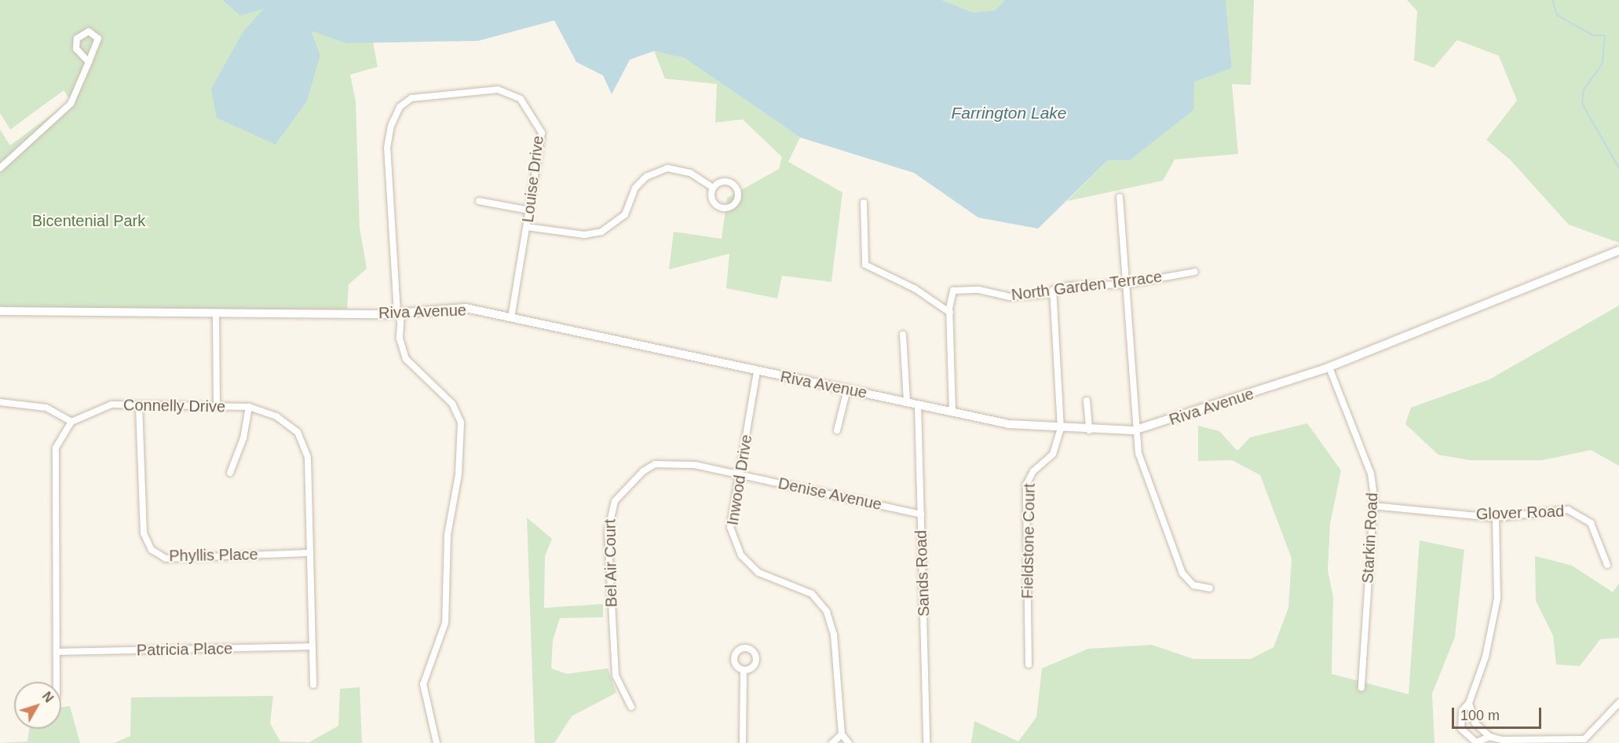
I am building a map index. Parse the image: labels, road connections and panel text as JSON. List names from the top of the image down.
{
  "streets": {
    "street": [
      "Louise Drive",
      "North Garden Terrace",
      "Riva Avenue",
      "Connelly Drive",
      "Inwood Drive",
      "Denise Avenue",
      "Glover Road",
      "Starkin Road",
      "Fieldstone Court",
      "Phyllis Place",
      "Bel Air Court",
      "Sands Road",
      "Patricia Place"
    ]
  },
  "crossings": [
    ["Louise Drive", "Riva Avenue"],
    ["Riva Avenue", "Inwood Drive"],
    ["Riva Avenue", "Starkin Road"],
    ["Riva Avenue", "Fieldstone Court"],
    ["Riva Avenue", "Sands Road"],
    ["Connelly Drive", "Phyllis Place"],
    ["Connelly Drive", "Patricia Place"],
    ["Inwood Drive", "Denise Avenue"],
    ["Inwood Drive", "Bel Air Court"],
    ["Denise Avenue", "Bel Air Court"],
    ["Denise Avenue", "Sands Road"],
    ["Glover Road", "Starkin Road"]
  ],
  "water": ["Farrington Lake"],
  "parks": ["Bicentenial Park"],
  "scale_bar": "100 m",
  "north": "top right"
}
